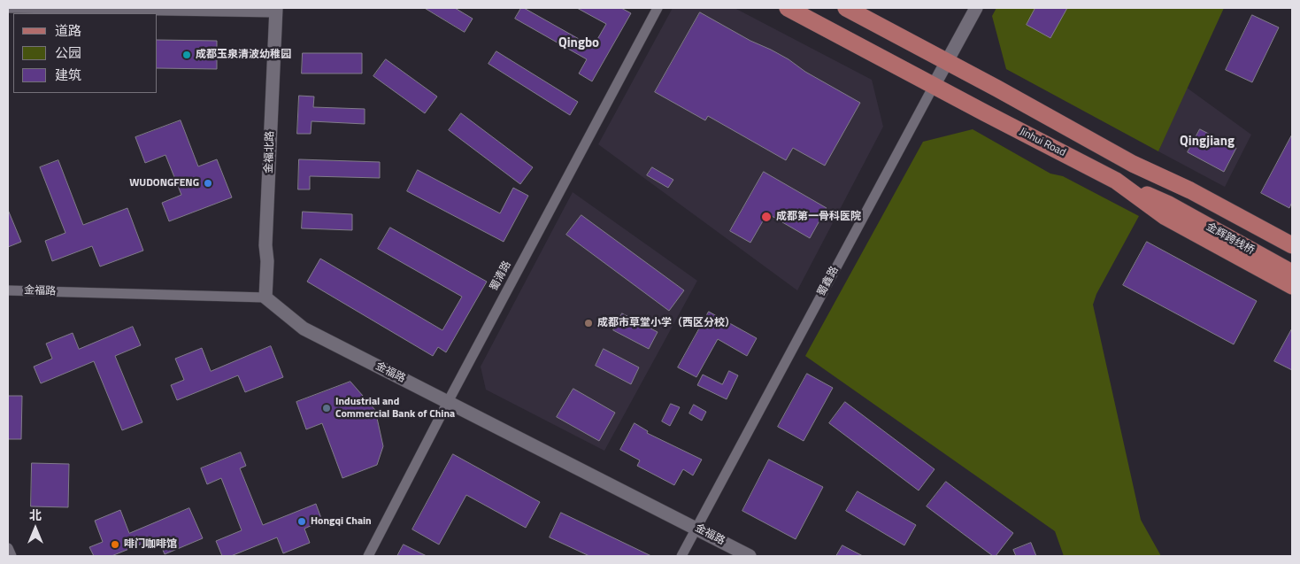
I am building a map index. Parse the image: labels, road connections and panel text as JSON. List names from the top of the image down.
{
  "streets": {
    "main road": ["Jinhui Road", "金辉跨线桥"],
    "street": [
      "金福北路",
      "蜀清路",
      "蜀鑫路",
      "金福路"
    ]
  },
  "crossings": [
    ["Jinhui Road", "蜀鑫路"],
    ["金福北路", "金福路"],
    ["蜀清路", "金福路"],
    ["蜀鑫路", "金福路"]
  ],
  "districts": ["Qingbo", "Qingjiang"],
  "places": [
    "成都玉泉清波幼稚园",
    "WUDONGFENG",
    "成都第一骨科医院",
    "成都市草堂小学（西区分校）",
    "Industrial and Commercial Bank of China",
    "Hongqi Chain",
    "啡门咖啡馆"
  ],
  "legend": ["道路", "公园", "建筑"],
  "north": "top"
}
